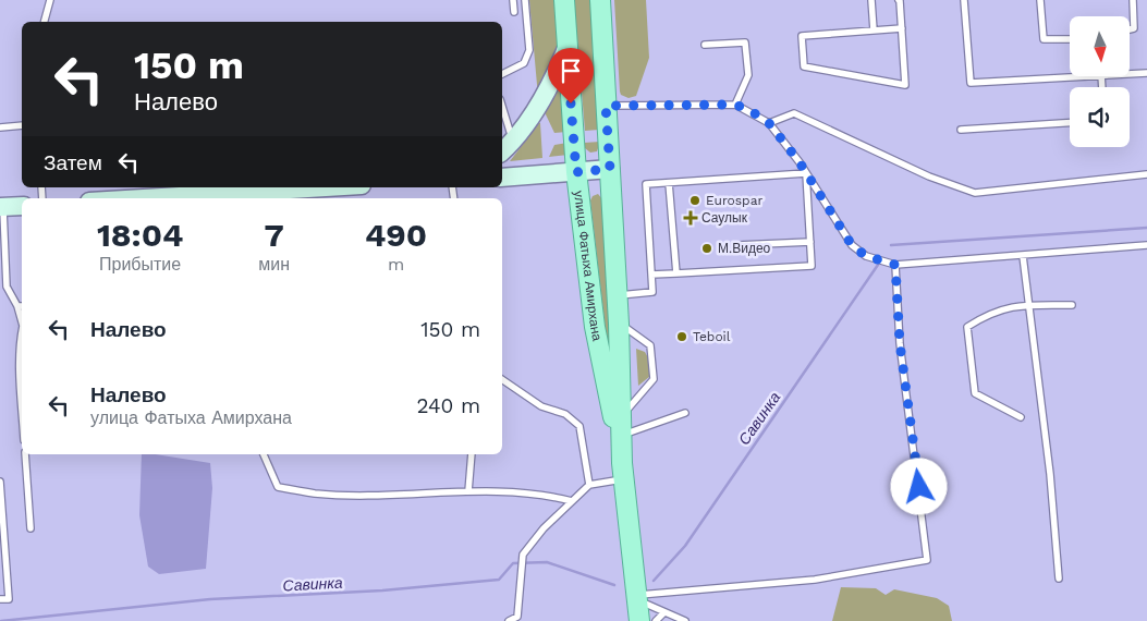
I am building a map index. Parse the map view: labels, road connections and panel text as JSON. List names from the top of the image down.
{
  "streets": {
    "main road": ["улица Фатыха Амирхана"]
  },
  "water": ["Савинка"],
  "places": {
    "other": ["Eurospar", "М.Видео", "Teboil"],
    "health": ["Саулык"]
  },
  "north": "bottom",
  "page": {
    "turn": ["150 m", "Налево"],
    "then": "Затем",
    "eta": [
      "18:04",
      "Прибытие",
      "7",
      "мин",
      "490",
      "m"
    ],
    "list": [
      {
        "name": "Налево",
        "value": "150 m"
      },
      {
        "name": "Налево",
        "note": "улица Фатыха Амирхана",
        "value": "240 m"
      }
    ]
  }
}
